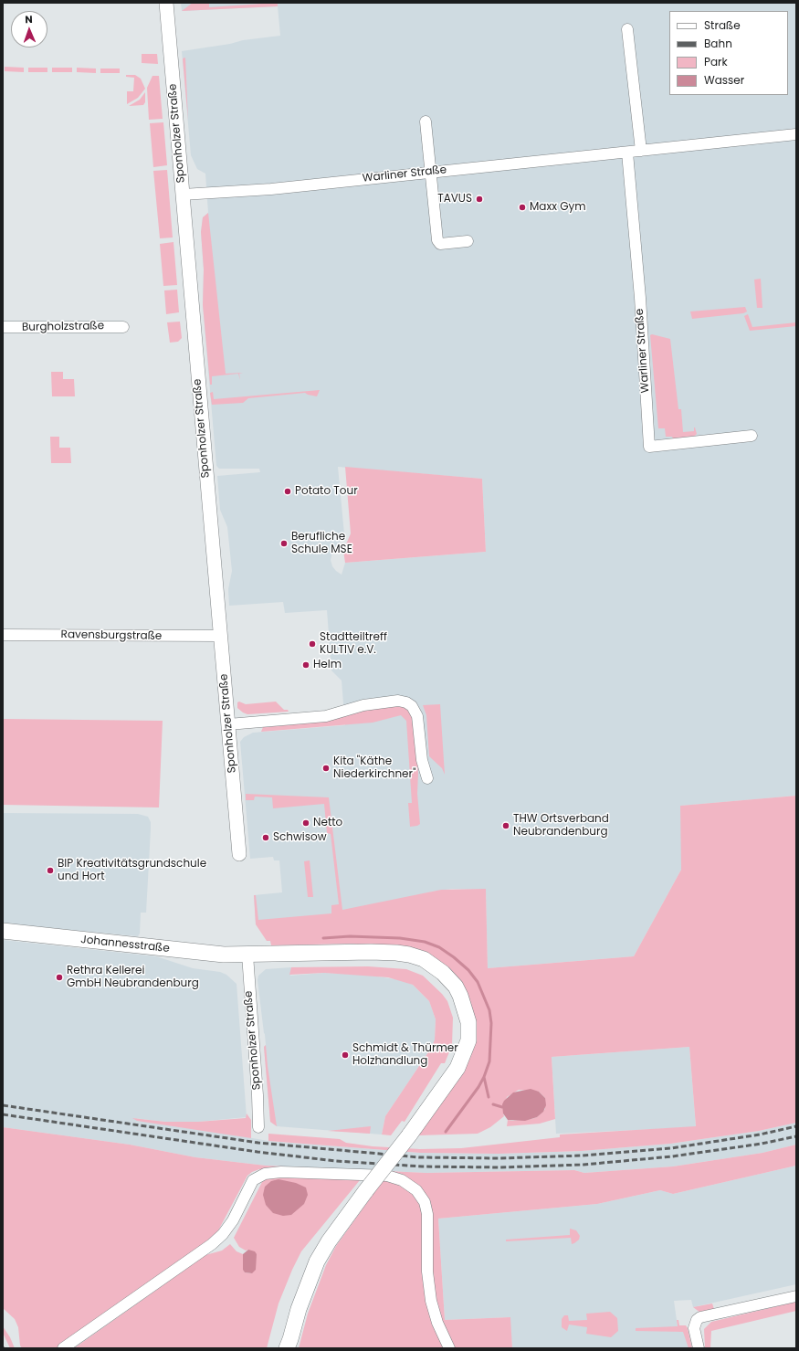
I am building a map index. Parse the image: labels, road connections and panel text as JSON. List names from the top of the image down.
{
  "streets": {
    "main road": ["Johannesstraße"],
    "street": [
      "Sponholzer Straße",
      "Warliner Straße",
      "Burgholzstraße",
      "Ravensburgstraße"
    ]
  },
  "crossings": [
    ["Sponholzer Straße", "Warliner Straße"],
    ["Sponholzer Straße", "Ravensburgstraße"],
    ["Sponholzer Straße", "Johannesstraße"]
  ],
  "places": [
    "TAVUS",
    "Maxx Gym",
    "Potato Tour",
    "Berufliche Schule MSE",
    "Stadtteiltreff KULTIV e.V.",
    "Helm",
    "Kita \"Käthe Niederkirchner\"",
    "Netto",
    "THW Ortsverband Neubrandenburg",
    "Schwisow",
    "BIP Kreativitätsgrundschule und Hort",
    "Rethra Kellerei GmbH Neubrandenburg",
    "Schmidt & Thürmer Holzhandlung"
  ],
  "legend": [
    "Straße",
    "Bahn",
    "Park",
    "Wasser"
  ],
  "north": "top"
}
